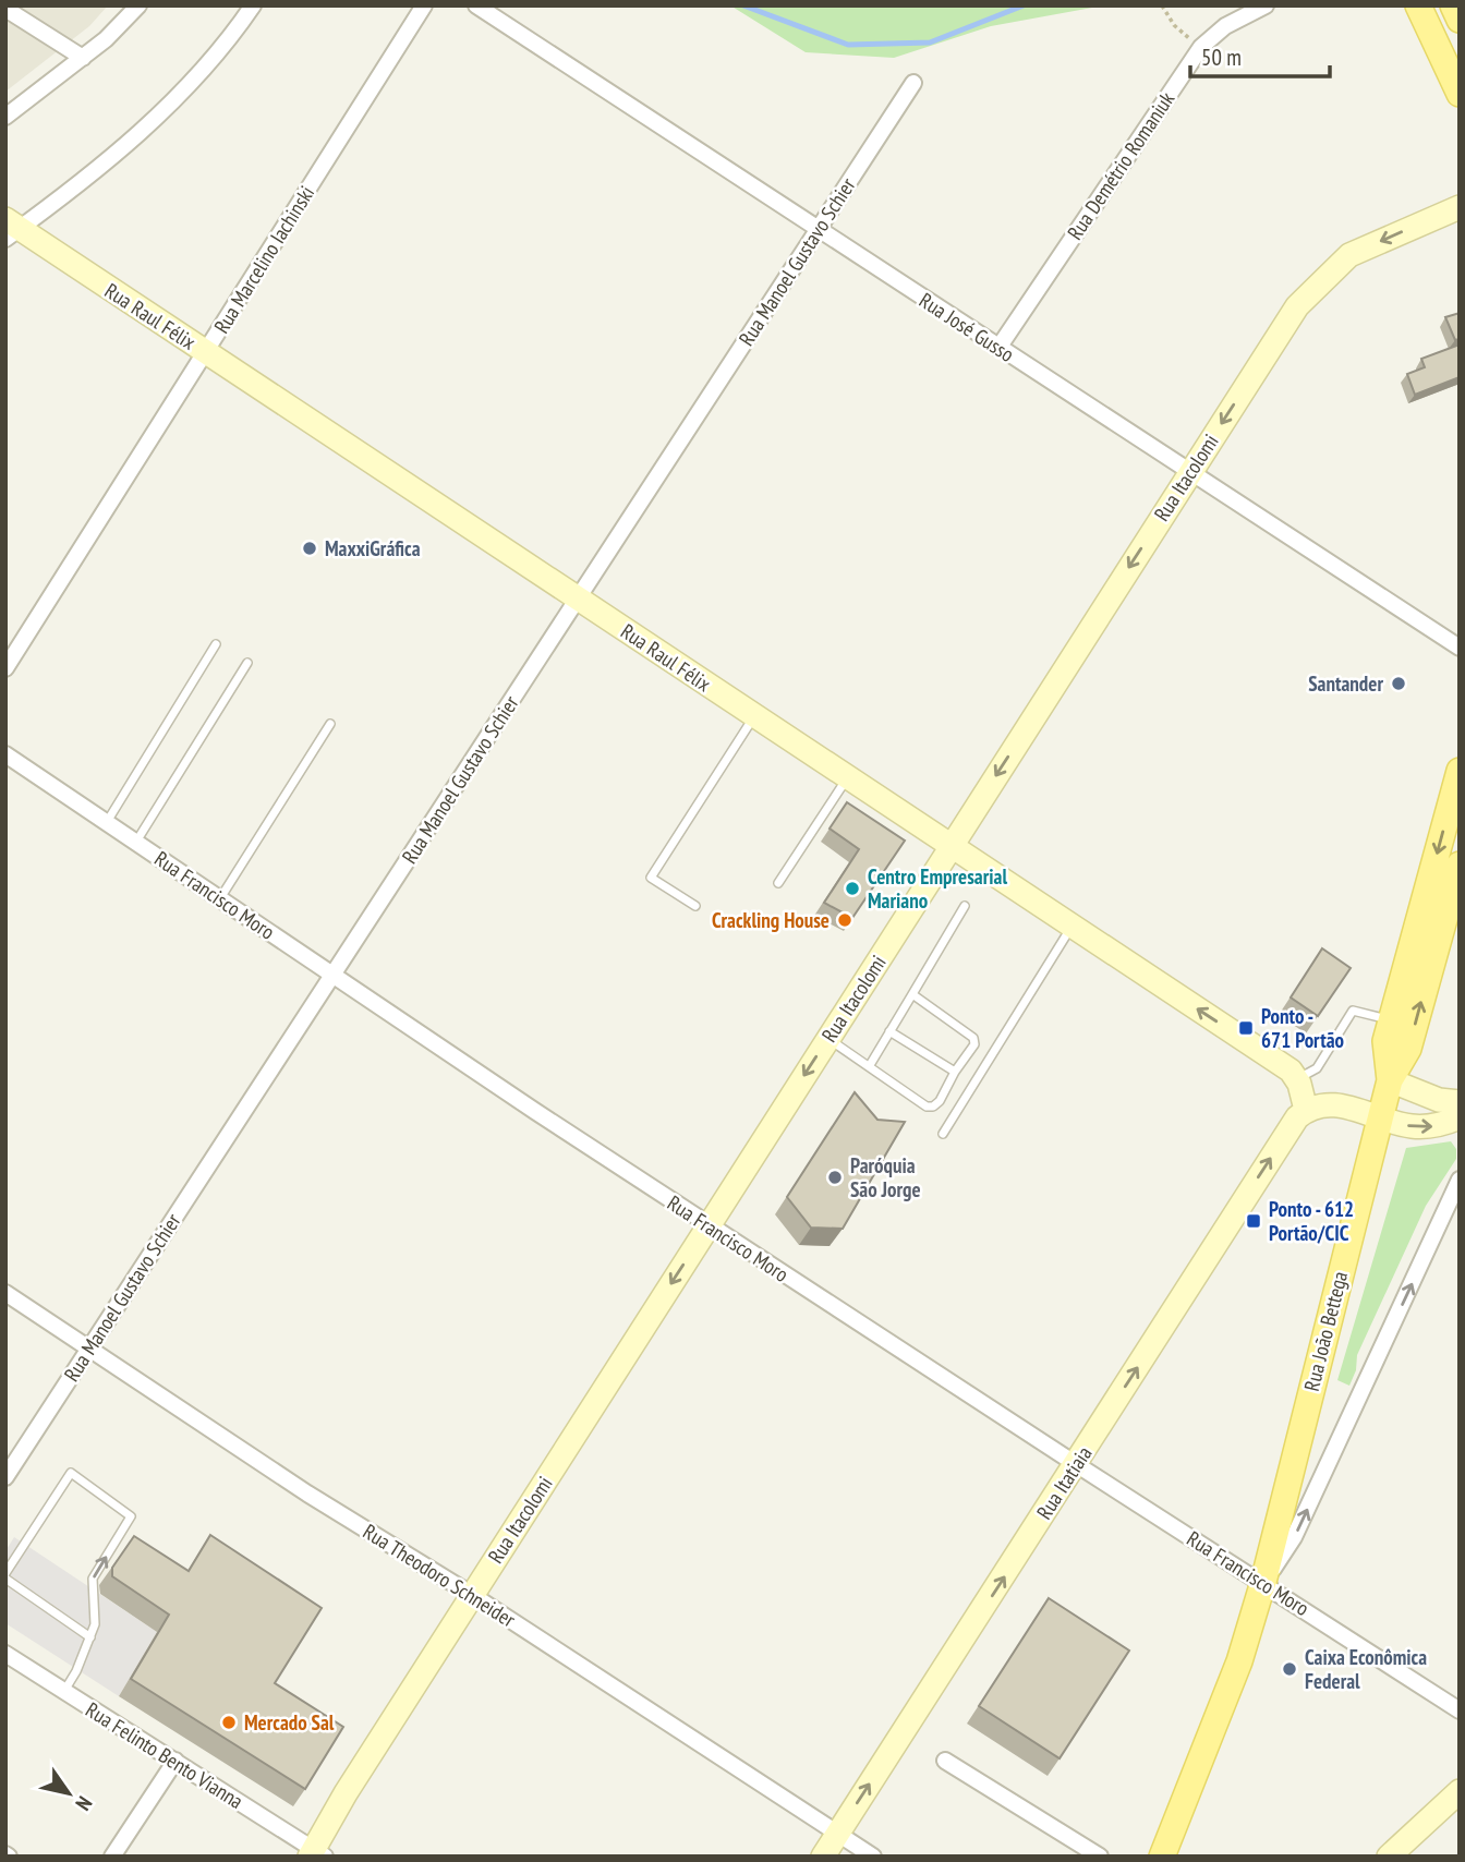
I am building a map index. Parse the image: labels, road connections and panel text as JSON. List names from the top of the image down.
{
  "streets": {
    "main road": [
      "Rua Raul Félix",
      "Rua Itacolomi",
      "Rua João Bettega",
      "Rua Itatiaia"
    ],
    "street": [
      "Rua Demétrio Romaniuk",
      "Rua Marcelino Iachinski",
      "Rua Manoel Gustavo Schier",
      "Rua José Gusso",
      "Rua Francisco Moro",
      "Rua Theodoro Schneider",
      "Rua Felinto Bento Vianna"
    ]
  },
  "crossings": [
    ["Rua Demétrio Romaniuk", "Rua José Gusso"],
    ["Rua Marcelino Iachinski", "Rua Raul Félix"],
    ["Rua Manoel Gustavo Schier", "Rua Raul Félix"],
    ["Rua Manoel Gustavo Schier", "Rua José Gusso"],
    ["Rua Manoel Gustavo Schier", "Rua Francisco Moro"],
    ["Rua Manoel Gustavo Schier", "Rua Theodoro Schneider"],
    ["Rua Raul Félix", "Rua Itacolomi"],
    ["Rua José Gusso", "Rua Itacolomi"],
    ["Rua Itacolomi", "Rua Francisco Moro"],
    ["Rua Itacolomi", "Rua Theodoro Schneider"],
    ["Rua Itacolomi", "Rua Felinto Bento Vianna"],
    ["Rua Francisco Moro", "Rua João Bettega"],
    ["Rua Francisco Moro", "Rua Itatiaia"],
    ["Rua Itatiaia", "Rua Theodoro Schneider"]
  ],
  "one_way": ["Rua Itacolomi", "Rua Itatiaia"],
  "places": {
    "other": [
      "MaxxiGráfica",
      "Santander",
      "Centro Empresarial Mariano",
      "Crackling House",
      "Paróquia São Jorge",
      "Caixa Econômica Federal",
      "Mercado Sal"
    ],
    "transit": ["Ponto - 671 Portão", "Ponto - 612 Portão/CIC"]
  },
  "scale_bar": "50 m",
  "north": "bottom right"
}
